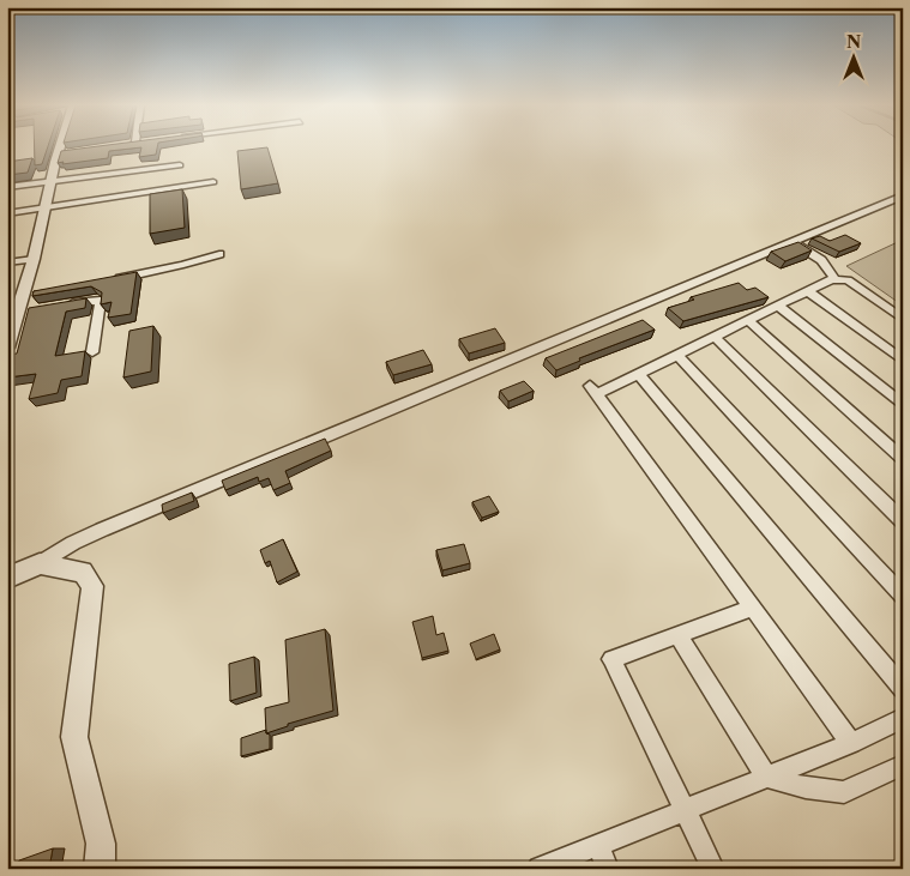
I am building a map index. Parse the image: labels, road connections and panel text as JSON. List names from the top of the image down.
{
  "north": "top"
}
